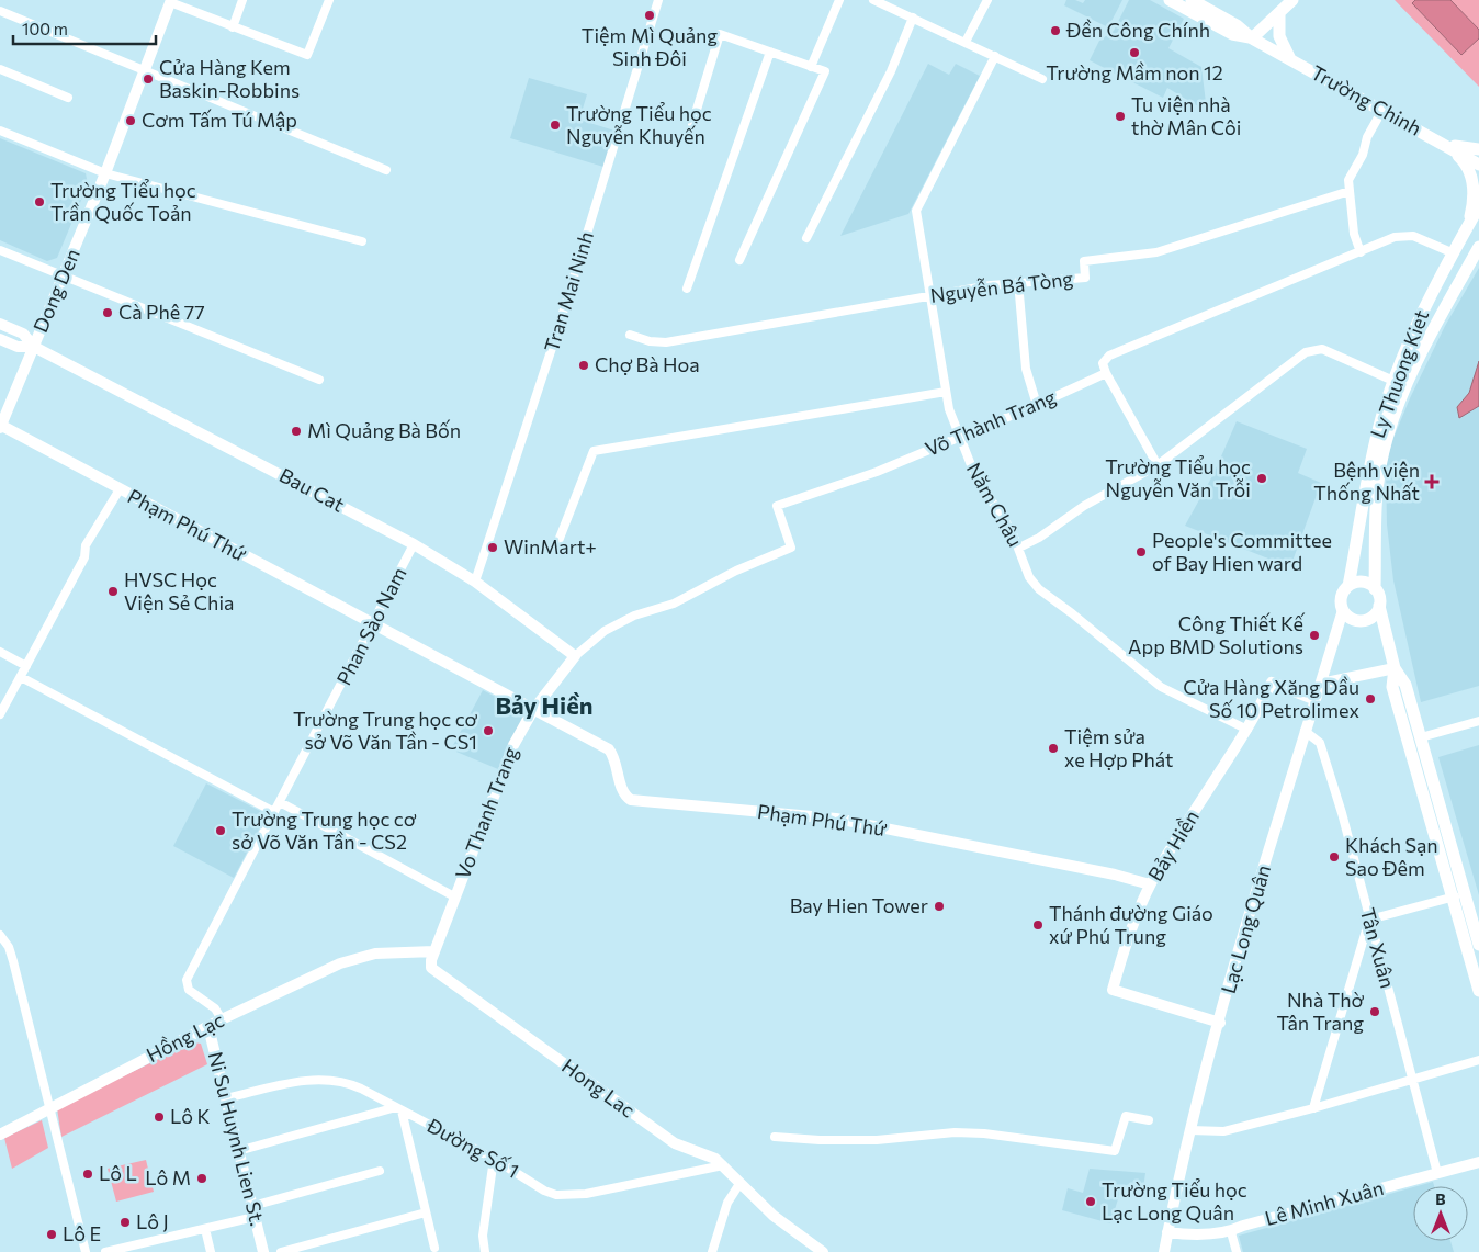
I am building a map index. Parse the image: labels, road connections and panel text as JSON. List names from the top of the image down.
{
  "streets": {
    "main road": ["Trường Chinh", "Ly Thuong Kiet"],
    "street": [
      "Nguyễn Bá Tòng",
      "Dong Den",
      "Tran Mai Ninh",
      "Võ Thành Trang",
      "Bau Cat",
      "Năm Châu",
      "Phạm Phú Thứ",
      "Phan Sào Nam",
      "Vo Thanh Trang",
      "Bảy Hiền",
      "Lạc Long Quân",
      "Tân Xuân",
      "Hồng Lạc",
      "Hong Lac",
      "Ni Su Huynh Lien St.",
      "Đường Số 1",
      "Lê Minh Xuân"
    ]
  },
  "crossings": [
    ["Nguyễn Bá Tòng", "Năm Châu"],
    ["Dong Den", "Bau Cat"],
    ["Dong Den", "Phạm Phú Thứ"],
    ["Tran Mai Ninh", "Bau Cat"],
    ["Ly Thuong Kiet", "Lạc Long Quân"],
    ["Võ Thành Trang", "Bau Cat"],
    ["Võ Thành Trang", "Năm Châu"],
    ["Võ Thành Trang", "Vo Thanh Trang"],
    ["Bau Cat", "Phan Sào Nam"],
    ["Bau Cat", "Vo Thanh Trang"],
    ["Năm Châu", "Bảy Hiền"],
    ["Phạm Phú Thứ", "Phan Sào Nam"],
    ["Phạm Phú Thứ", "Vo Thanh Trang"],
    ["Phạm Phú Thứ", "Bảy Hiền"],
    ["Phan Sào Nam", "Hồng Lạc"],
    ["Vo Thanh Trang", "Hong Lac"],
    ["Bảy Hiền", "Lạc Long Quân"],
    ["Lạc Long Quân", "Tân Xuân"],
    ["Lạc Long Quân", "Lê Minh Xuân"],
    ["Tân Xuân", "Lê Minh Xuân"],
    ["Hồng Lạc", "Ni Su Huynh Lien St."],
    ["Hong Lac", "Đường Số 1"],
    ["Ni Su Huynh Lien St.", "Đường Số 1"]
  ],
  "districts": ["Bảy Hiền"],
  "places": {
    "other": [
      "Tiệm Mì Quảng Sinh Đôi",
      "Đền Công Chính",
      "Trường Mầm non 12",
      "Cửa Hàng Kem Baskin-Robbins",
      "Tu viện nhà thờ Mân Côi",
      "Cơm Tấm Tú Mập",
      "Trường Tiểu học Nguyễn Khuyến",
      "Trường Tiểu học Trần Quốc Toản",
      "Cà Phê 77",
      "Chợ Bà Hoa",
      "Mì Quảng Bà Bốn",
      "Trường Tiểu học Nguyễn Văn Trỗi",
      "WinMart+",
      "People's Committee of Bay Hien ward",
      "HVSC Học Viện Sẻ Chia",
      "Công Thiết Kế App BMD Solutions",
      "Cửa Hàng Xăng Dầu Số 10 Petrolimex",
      "Trường Trung học cơ sở Võ Văn Tần - CS1",
      "Tiệm sửa xe Hợp Phát",
      "Trường Trung học cơ sở Võ Văn Tần - CS2",
      "Khách Sạn Sao Đêm",
      "Bay Hien Tower",
      "Thánh đường Giáo xứ Phú Trung",
      "Nhà Thờ Tân Trang",
      "Lô K",
      "Lô L",
      "Lô M",
      "Trường Tiểu học Lạc Long Quân",
      "Lô J",
      "Lô E"
    ],
    "health": ["Bệnh viện Thống Nhất"]
  },
  "scale_bar": "100 m",
  "north": "top"
}
